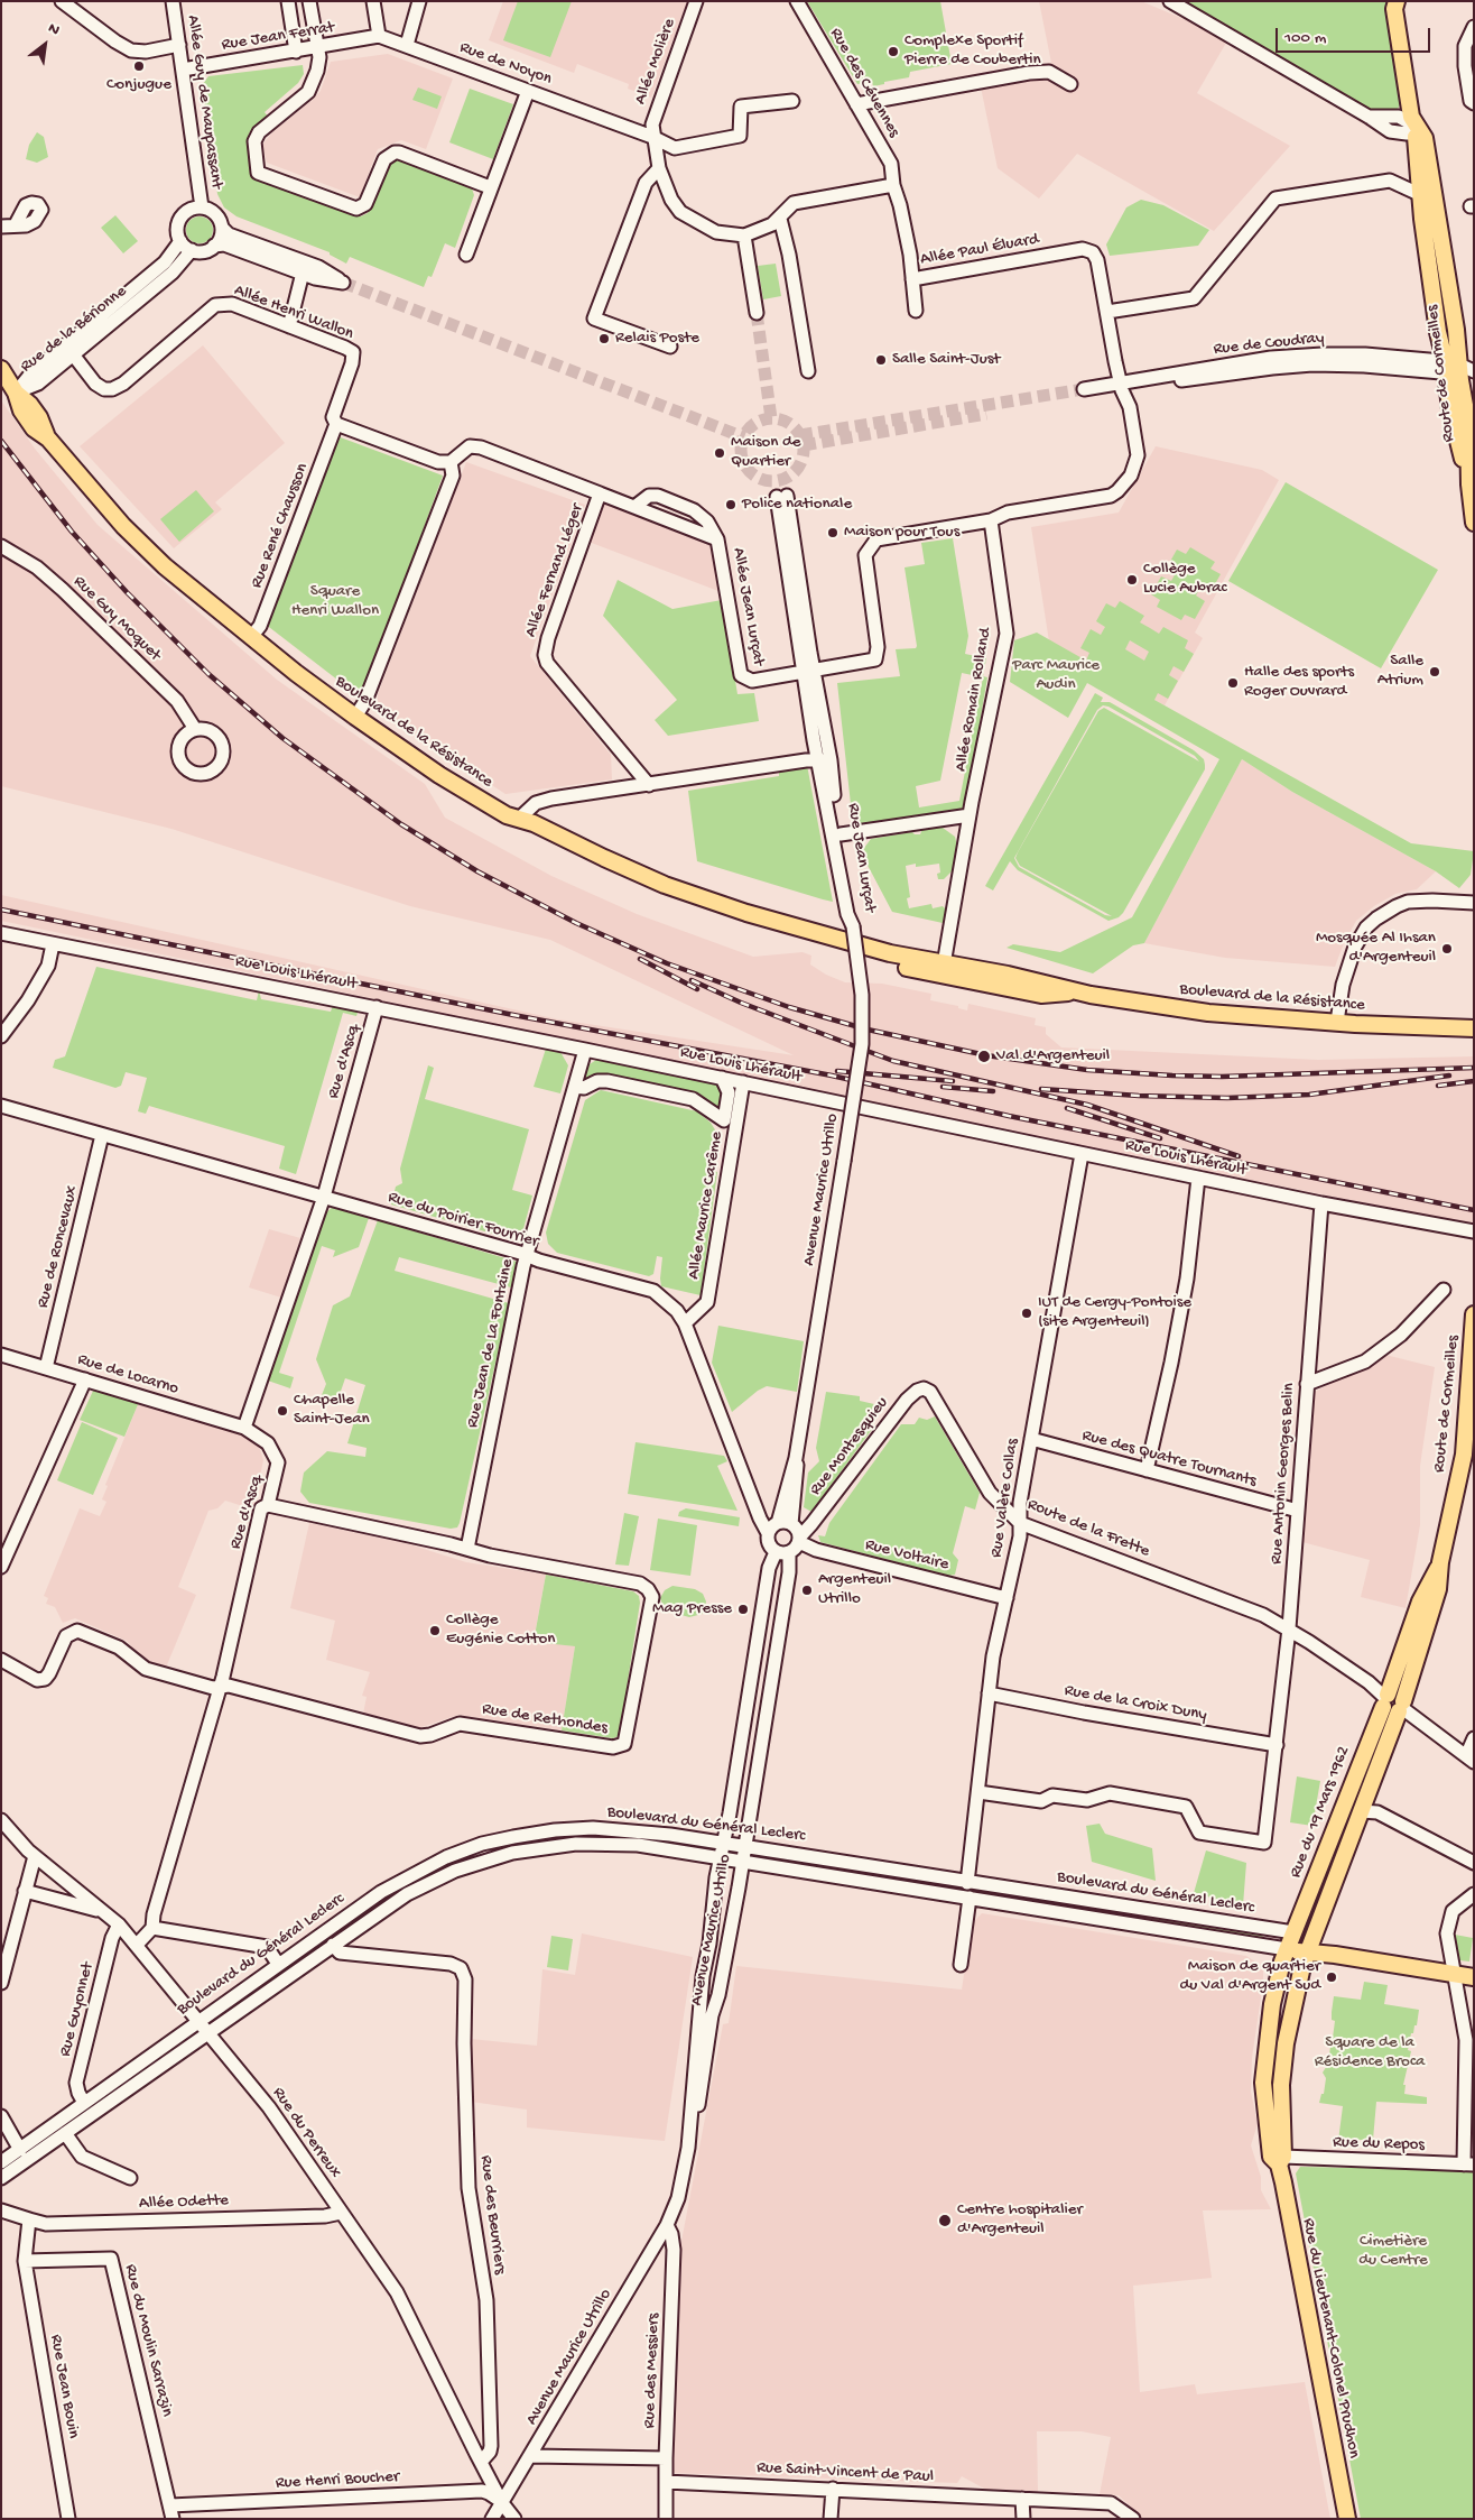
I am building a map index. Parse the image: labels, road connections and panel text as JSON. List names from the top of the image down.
{
  "streets": {
    "main road": [
      "Route de Cormeilles",
      "Boulevard de la Résistance",
      "Rue du 19 Mars 1962",
      "Boulevard du Général Leclerc",
      "Rue du Lieutenant-Colonel Prudhon"
    ],
    "street": [
      "Rue Jean Ferrat",
      "Allée Molière",
      "Rue de Noyon",
      "Rue des Cévennes",
      "Allée Guy de Maupassant",
      "Allée Paul Éluard",
      "Allée Henri Wallon",
      "Rue de la Bérionne",
      "Rue de Coudray",
      "Rue René Chausson",
      "Allée Fernand Léger",
      "Allée Jean Lurçat",
      "Rue Guy Moquet",
      "Allée Romain Rolland",
      "Rue Jean Lurçat",
      "Rue Louis Lhérault",
      "Rue d'Ascq",
      "Avenue Maurice Utrillo",
      "Allée Maurice Carême",
      "Rue du Poirier Fourrier",
      "Rue de Roncevaux",
      "Rue Jean de La Fontaine",
      "Rue de Locarno",
      "Rue Montesquieu",
      "Rue des Quatre Tournants",
      "Rue Antonin Georges Belin",
      "Rue Valère Collas",
      "Route de la Frette",
      "Rue Voltaire",
      "Rue de la Croix Duny",
      "Rue de Rethondes",
      "Rue Guyonnet",
      "Rue du Perreux",
      "Rue du Repos",
      "Allée Odette",
      "Rue des Beurriers",
      "Rue du Moulin Sarrazin",
      "Rue des Messiers",
      "Rue Jean Bouin",
      "Rue Saint-Vincent de Paul",
      "Rue Henri Boucher"
    ]
  },
  "crossings": [
    ["Rue Jean Ferrat", "Rue de Noyon"],
    ["Rue Jean Ferrat", "Allée Guy de Maupassant"],
    ["Allée Molière", "Rue de Noyon"],
    ["Rue des Cévennes", "Allée Paul Éluard"],
    ["Allée Guy de Maupassant", "Rue de la Bérionne"],
    ["Allée Paul Éluard", "Rue de Coudray"],
    ["Allée Henri Wallon", "Rue de la Bérionne"],
    ["Allée Henri Wallon", "Rue René Chausson"],
    ["Rue de la Bérionne", "Boulevard de la Résistance"],
    ["Rue de Coudray", "Route de Cormeilles"],
    ["Route de Cormeilles", "Rue du 19 Mars 1962"],
    ["Rue René Chausson", "Boulevard de la Résistance"],
    ["Allée Fernand Léger", "Allée Jean Lurçat"],
    ["Allée Jean Lurçat", "Rue Jean Lurçat"],
    ["Allée Romain Rolland", "Boulevard de la Résistance"],
    ["Rue Jean Lurçat", "Avenue Maurice Utrillo"],
    ["Rue Louis Lhérault", "Rue d'Ascq"],
    ["Rue Louis Lhérault", "Allée Maurice Carême"],
    ["Rue Louis Lhérault", "Rue Jean de La Fontaine"],
    ["Rue Louis Lhérault", "Rue Antonin Georges Belin"],
    ["Rue Louis Lhérault", "Rue Valère Collas"],
    ["Rue d'Ascq", "Rue du Poirier Fourrier"],
    ["Rue d'Ascq", "Rue de Locarno"],
    ["Rue d'Ascq", "Rue de Rethondes"],
    ["Avenue Maurice Utrillo", "Rue du Poirier Fourrier"],
    ["Avenue Maurice Utrillo", "Rue Montesquieu"],
    ["Avenue Maurice Utrillo", "Rue Voltaire"],
    ["Avenue Maurice Utrillo", "Boulevard du Général Leclerc"],
    ["Avenue Maurice Utrillo", "Rue du Perreux"],
    ["Avenue Maurice Utrillo", "Rue des Messiers"],
    ["Avenue Maurice Utrillo", "Rue Henri Boucher"],
    ["Allée Maurice Carême", "Rue du Poirier Fourrier"],
    ["Rue du Poirier Fourrier", "Rue de Roncevaux"],
    ["Rue du Poirier Fourrier", "Rue Jean de La Fontaine"],
    ["Rue du Poirier Fourrier", "Rue Montesquieu"],
    ["Rue du Poirier Fourrier", "Rue Voltaire"],
    ["Rue de Roncevaux", "Rue de Locarno"],
    ["Rue Jean de La Fontaine", "Rue de Rethondes"],
    ["Rue Montesquieu", "Route de la Frette"],
    ["Rue Montesquieu", "Rue Voltaire"],
    ["Rue des Quatre Tournants", "Rue Antonin Georges Belin"],
    ["Rue des Quatre Tournants", "Rue Valère Collas"],
    ["Rue Antonin Georges Belin", "Rue Valère Collas"],
    ["Rue Antonin Georges Belin", "Route de la Frette"],
    ["Rue Antonin Georges Belin", "Rue de la Croix Duny"],
    ["Rue Valère Collas", "Route de la Frette"],
    ["Rue Valère Collas", "Rue Voltaire"],
    ["Rue Valère Collas", "Rue de la Croix Duny"],
    ["Rue Valère Collas", "Boulevard du Général Leclerc"],
    ["Rue du 19 Mars 1962", "Boulevard du Général Leclerc"],
    ["Rue du 19 Mars 1962", "Rue du Lieutenant-Colonel Prudhon"],
    ["Boulevard du Général Leclerc", "Rue Guyonnet"],
    ["Boulevard du Général Leclerc", "Rue du Perreux"],
    ["Boulevard du Général Leclerc", "Rue des Beurriers"],
    ["Boulevard du Général Leclerc", "Rue du Lieutenant-Colonel Prudhon"],
    ["Rue Guyonnet", "Rue du Perreux"],
    ["Rue du Perreux", "Allée Odette"],
    ["Rue du Perreux", "Rue des Beurriers"],
    ["Rue du Perreux", "Rue Henri Boucher"],
    ["Rue du Repos", "Rue du Lieutenant-Colonel Prudhon"],
    ["Rue du Moulin Sarrazin", "Rue Jean Bouin"],
    ["Rue du Moulin Sarrazin", "Rue Henri Boucher"],
    ["Rue des Messiers", "Rue Saint-Vincent de Paul"]
  ],
  "parks": [
    "Square Henri Wallon",
    "Parc Maurice Audin",
    "Square de la Résidence Broca",
    "Cimetière du Centre"
  ],
  "places": [
    "Complexe Sportif Pierre de Coubertin",
    "Conjugue",
    "Relais Poste",
    "Salle Saint-Just",
    "Maison de Quartier",
    "Police nationale",
    "Maison pour Tous",
    "Collège Lucie Aubrac",
    "Salle Atrium",
    "Halle des sports Roger Ouvrard",
    "Mosquée Al Ihsan d'Argenteuil",
    "Val d'Argenteuil",
    "IUT de Cergy-Pontoise (site Argenteuil)",
    "Chapelle Saint-Jean",
    "Argenteuil Utrillo",
    "Mag Presse",
    "Collège Eugénie Cotton",
    "Maison de quartier du Val d'Argent Sud",
    "Centre hospitalier d'Argenteuil"
  ],
  "scale_bar": "100 m",
  "north": "top right"
}
